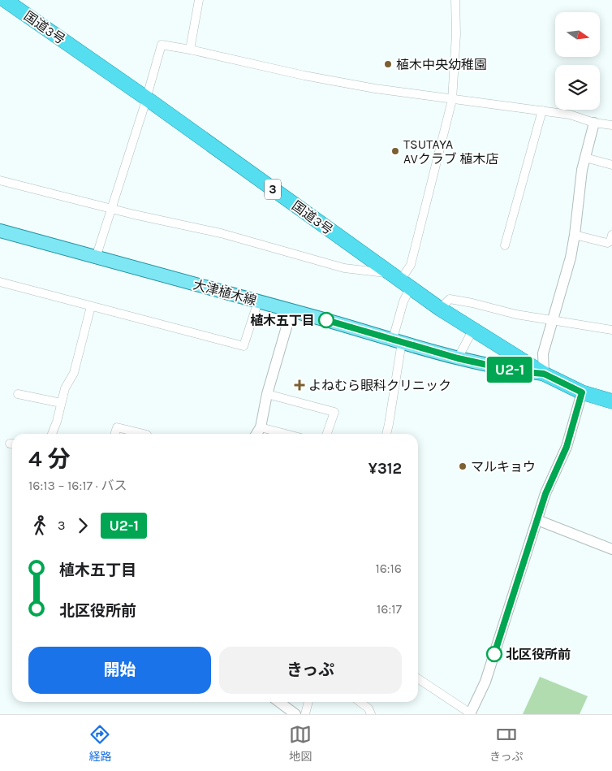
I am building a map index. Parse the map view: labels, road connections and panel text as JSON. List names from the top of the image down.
{
  "streets": {
    "highway": ["国道3号", "3"],
    "main road": ["大津植木線"]
  },
  "crossings": [
    ["国道3号", "大津植木線"]
  ],
  "places": {
    "other": [
      "植木中央幼稚園",
      "TSUTAYA AVクラブ 植木店",
      "植木五丁目",
      "マルキョウ",
      "北区役所前"
    ],
    "health": ["よねむら眼科クリニック"]
  },
  "lines": ["bus line U2-1"],
  "north": "right",
  "page": {
    "on_map": "U2-1",
    "heading": ["4 分", "16:13 – 16:17 · バス", "¥312"],
    "legs": ["3", "U2-1"],
    "list": [
      {
        "name": "植木五丁目",
        "value": "16:16"
      },
      {
        "name": "北区役所前",
        "value": "16:17"
      }
    ],
    "buttons": ["開始", "きっぷ"],
    "tabs": ["経路", "地図", "きっぷ"]
  }
}
